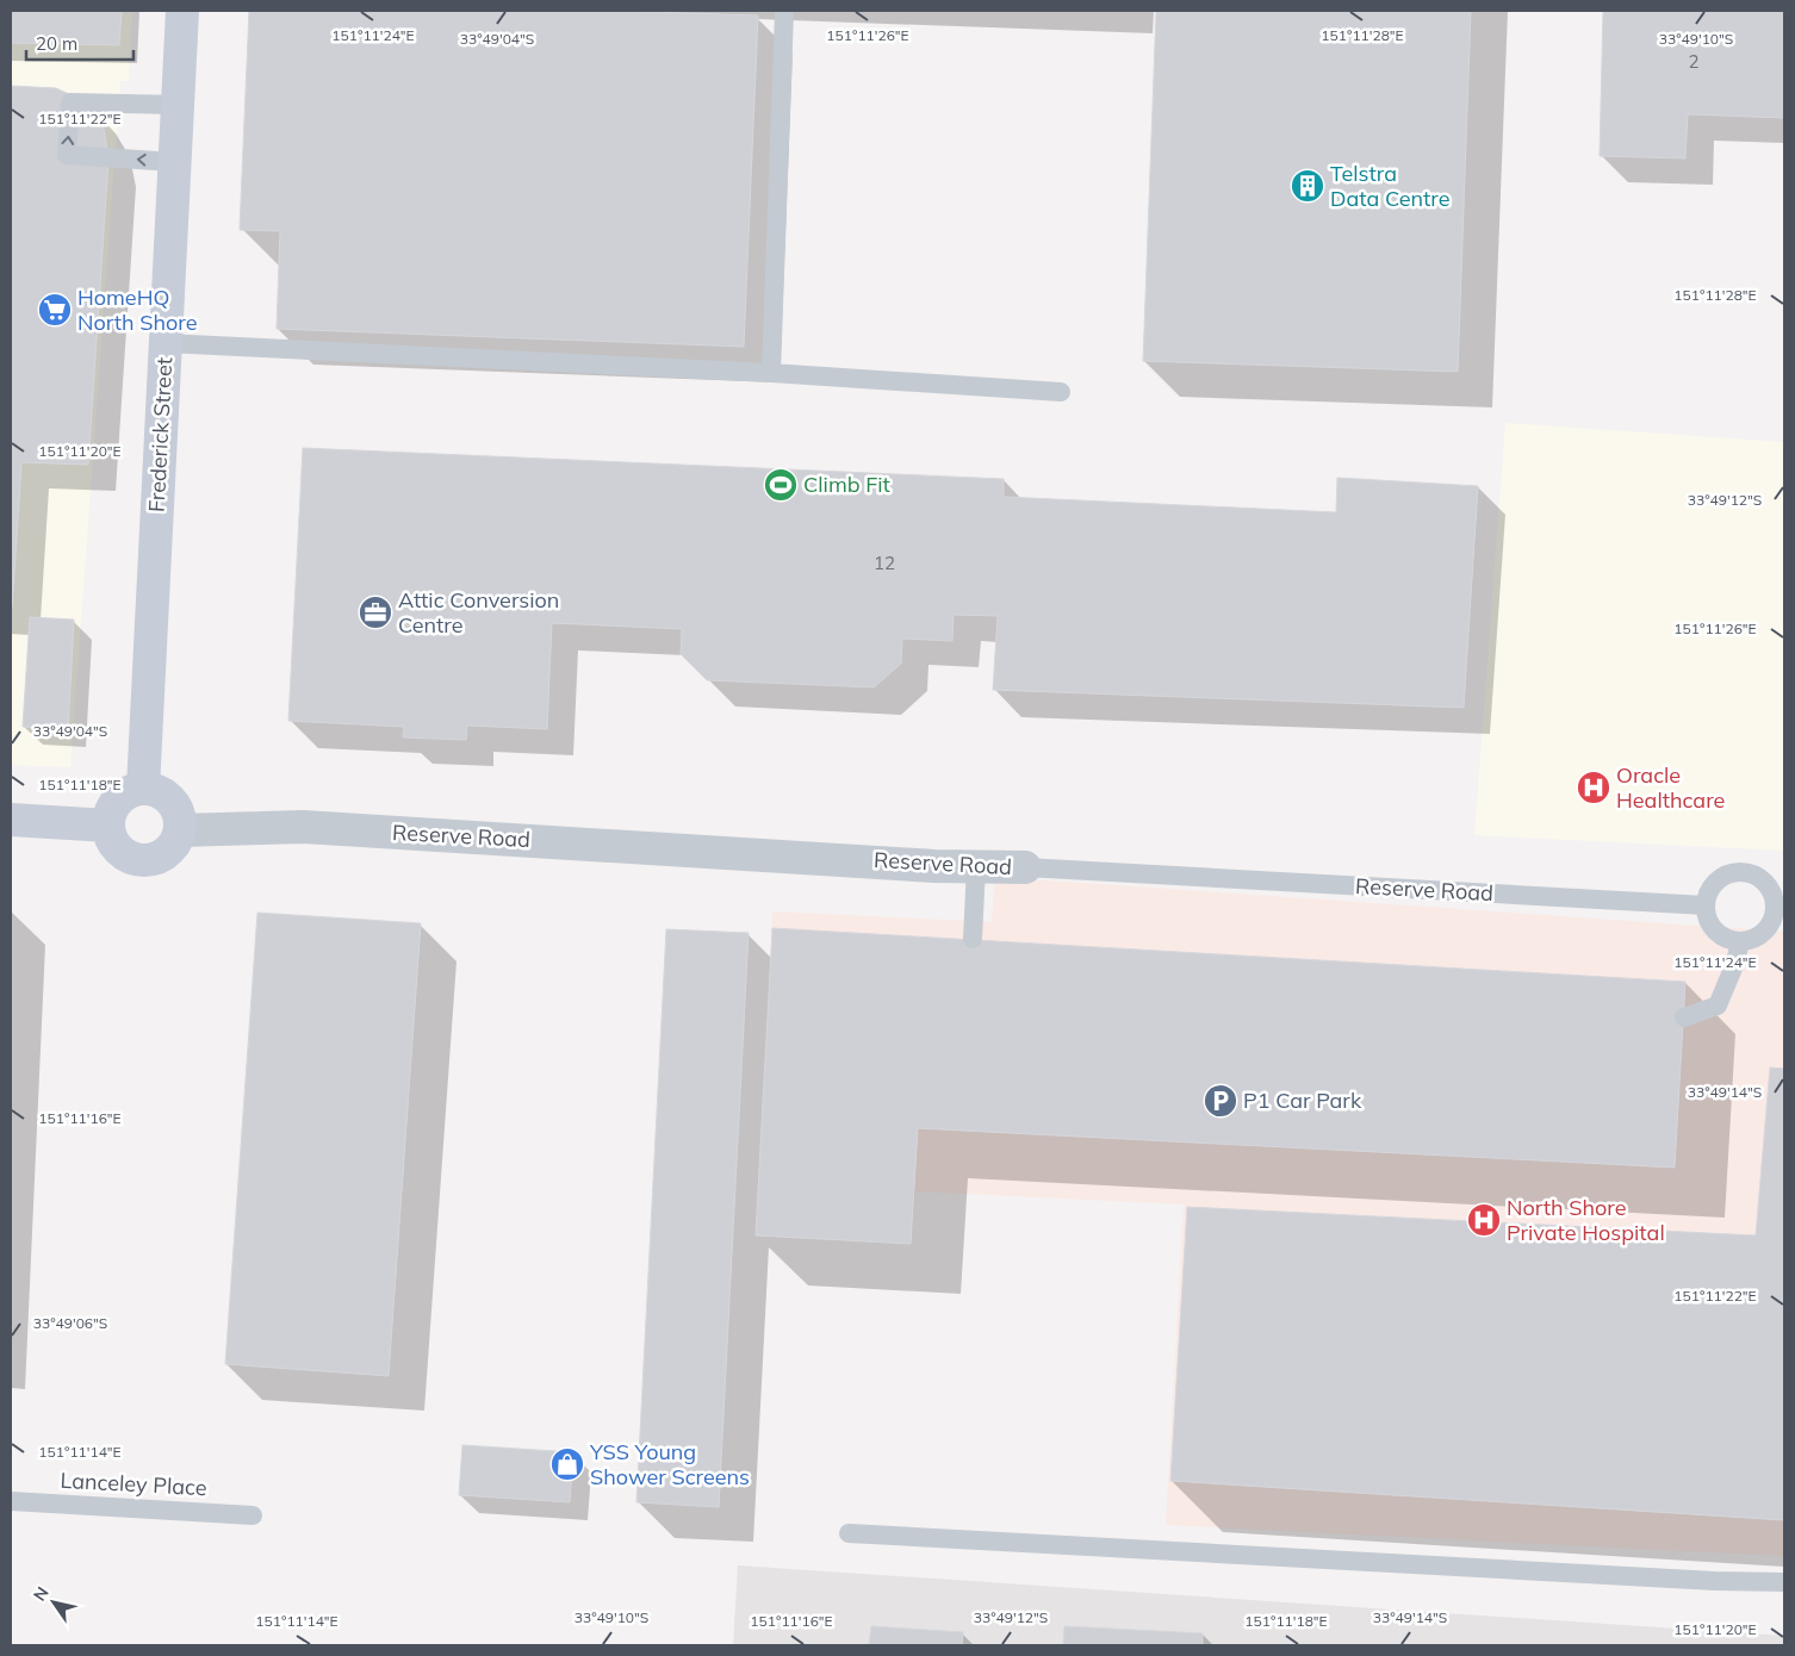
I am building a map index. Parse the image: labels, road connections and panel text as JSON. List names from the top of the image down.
{
  "streets": {
    "street": ["Frederick Street", "Reserve Road"],
    "lane": ["Lanceley Place"]
  },
  "crossings": [
    ["Frederick Street", "Reserve Road"]
  ],
  "places": {
    "building": ["Telstra Data Centre"],
    "supermarket": ["HomeHQ North Shore"],
    "sports": ["Climb Fit"],
    "office": ["Attic Conversion Centre"],
    "hospital": ["Oracle Healthcare", "North Shore Private Hospital"],
    "parking": ["P1 Car Park"],
    "shop": ["YSS Young Shower Screens"]
  },
  "house_numbers": ["2", "12"],
  "scale_bar": "20 m",
  "north": "top left",
  "coordinates": [
    "151°11'24\"E",
    "151°11'26\"E",
    "151°11'28\"E",
    "33°49'04\"S",
    "33°49'10\"S",
    "151°11'22\"E",
    "151°11'20\"E",
    "33°49'12\"S",
    "151°11'18\"E",
    "33°49'14\"S",
    "151°11'16\"E",
    "33°49'06\"S",
    "151°11'14\"E"
  ]
}
